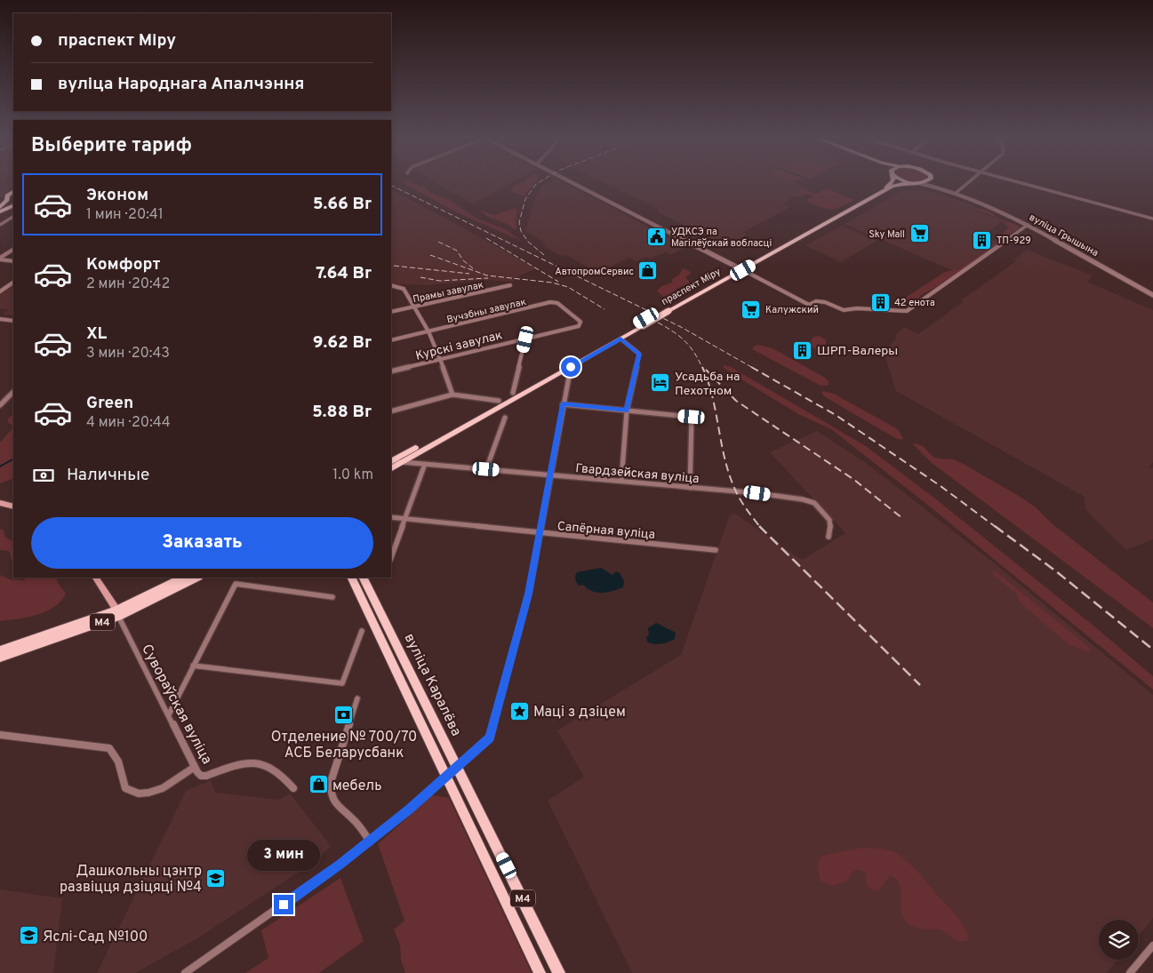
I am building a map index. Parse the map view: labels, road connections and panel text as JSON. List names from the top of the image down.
{
  "streets": {
    "main road": [
      "праспект Міру",
      "М4",
      "вуліца Каралёва",
      "Сувораўская вуліца"
    ],
    "street": [
      "вуліца Грышына",
      "Прамы завулак",
      "Вучэбны завулак",
      "Курскі завулак",
      "Гвардзейская вуліца",
      "Сапёрная вуліца"
    ]
  },
  "crossings": [
    ["праспект Міру", "Гвардзейская вуліца"],
    ["Вучэбны завулак", "Курскі завулак"],
    ["М4", "Сувораўская вуліца"]
  ],
  "places": {
    "supermarket": ["Sky Mall", "Калужский"],
    "public building": ["УДКСЭ па Магілёўскай вобласці"],
    "building": ["ТП-929", "42 енота", "ШРП-Валеры"],
    "shop": ["АвтопромСервис", "мебель"],
    "hotel": ["Усадьба на Пехотном"],
    "place": ["Маці з дзіцем"],
    "bank": ["Отделение № 700/70 АСБ Беларусбанк"],
    "school or university": ["Дашкольны цэнтр развіцця дзіцяці №4", "Яслі-Сад №100"]
  },
  "page": {
    "banner": ["праспект Міру", "вуліца Народнага Апалчэння"],
    "heading": "Выберите тариф",
    "list": [
      {
        "name": "Эконом",
        "note": "1 мин · 20:41",
        "value": "5.66 Br"
      },
      {
        "name": "Комфорт",
        "note": "2 мин · 20:42",
        "value": "7.64 Br"
      },
      {
        "name": "XL",
        "note": "3 мин · 20:43",
        "value": "9.62 Br"
      },
      {
        "name": "Green",
        "note": "4 мин · 20:44",
        "value": "5.88 Br"
      }
    ],
    "pay": ["Наличные", "1.0 km"],
    "buttons": "Заказать",
    "bubble": "3 мин"
  }
}
